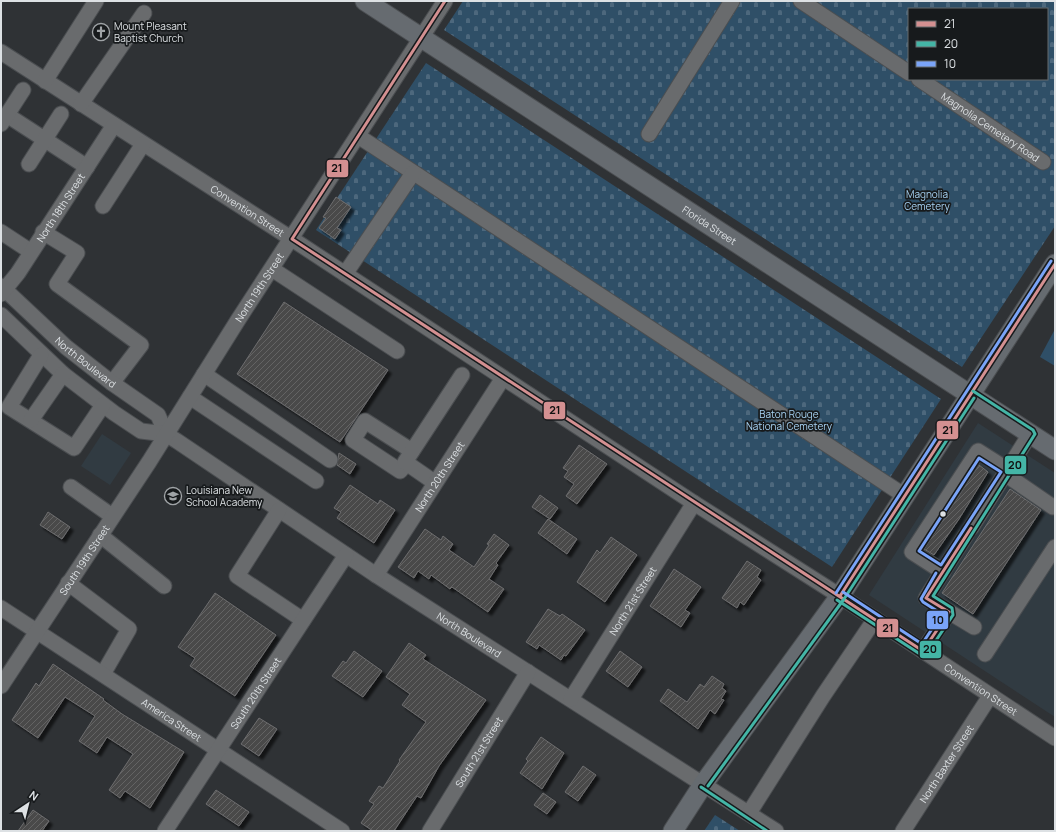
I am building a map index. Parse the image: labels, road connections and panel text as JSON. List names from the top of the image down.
{
  "streets": {
    "main road": ["Florida Street"],
    "street": [
      "Magnolia Cemetery Road",
      "North 18th Street",
      "Convention Street",
      "North 19th Street",
      "North Boulevard",
      "North 20th Street",
      "South 19th Street",
      "North 21st Street",
      "South 20th Street",
      "America Street",
      "South 21st Street",
      "North Baxter Street"
    ]
  },
  "crossings": [
    ["North 18th Street", "Convention Street"],
    ["North 18th Street", "North Boulevard"],
    ["Convention Street", "North 19th Street"],
    ["Convention Street", "North 20th Street"],
    ["Convention Street", "North 21st Street"],
    ["Convention Street", "North Baxter Street"],
    ["Florida Street", "North 19th Street"],
    ["North 19th Street", "North Boulevard"],
    ["North 19th Street", "South 19th Street"],
    ["North Boulevard", "North 20th Street"],
    ["North Boulevard", "South 19th Street"],
    ["North Boulevard", "North 21st Street"],
    ["North Boulevard", "South 20th Street"],
    ["North Boulevard", "South 21st Street"],
    ["South 19th Street", "America Street"],
    ["South 20th Street", "America Street"]
  ],
  "parks": ["Magnolia Cemetery", "Baton Rouge National Cemetery"],
  "places": {
    "church": ["Mount Pleasant Baptist Church"],
    "school or university": ["Louisiana New School Academy"]
  },
  "lines": ["transit line 21", "transit line 10", "transit line 20"],
  "legend": ["21", "20", "10"],
  "north": "top right"
}
